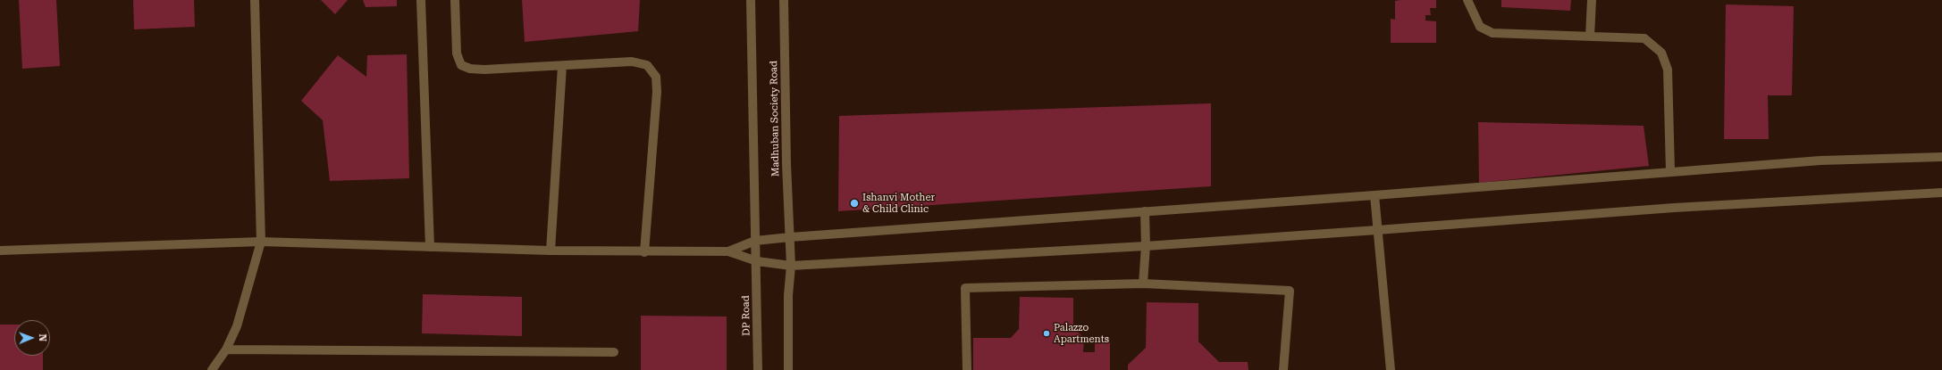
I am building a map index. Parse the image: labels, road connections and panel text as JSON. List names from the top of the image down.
{
  "streets": {
    "street": ["Madhuban Society Road", "DP Road"]
  },
  "places": ["Ishanvi Mother & Child Clinic", "Palazzo Apartments"],
  "north": "right"
}
